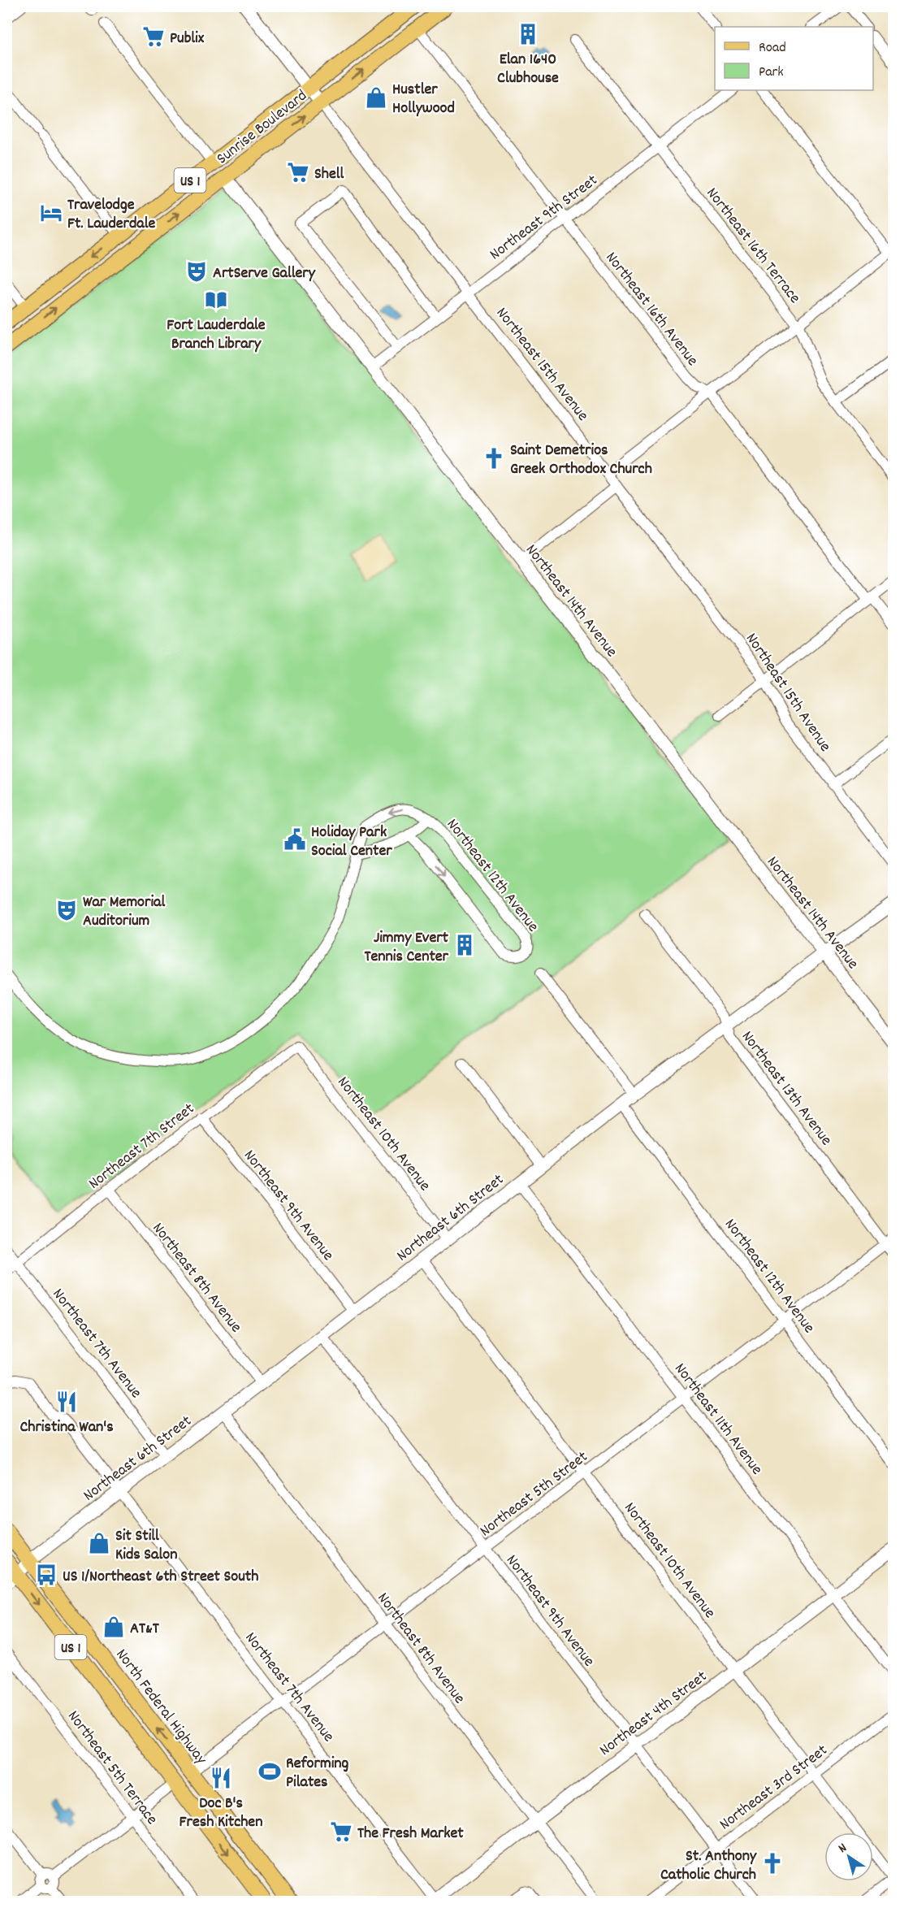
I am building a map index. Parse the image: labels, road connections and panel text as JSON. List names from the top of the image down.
{
  "streets": {
    "main road": ["Sunrise Boulevard", "US 1", "North Federal Highway"],
    "street": [
      "Northeast 9th Street",
      "Northeast 16th Terrace",
      "Northeast 16th Avenue",
      "Northeast 15th Avenue",
      "Northeast 14th Avenue",
      "Northeast 12th Avenue",
      "Northeast 13th Avenue",
      "Northeast 10th Avenue",
      "Northeast 7th Street",
      "Northeast 9th Avenue",
      "Northeast 6th Street",
      "Northeast 8th Avenue",
      "Northeast 7th Avenue",
      "Northeast 11th Avenue",
      "Northeast 5th Street",
      "Northeast 4th Street",
      "Northeast 5th Terrace",
      "Northeast 3rd Street"
    ]
  },
  "crossings": [
    ["Sunrise Boulevard", "Northeast 16th Avenue"],
    ["Sunrise Boulevard", "Northeast 15th Avenue"],
    ["Sunrise Boulevard", "Northeast 14th Avenue"],
    ["US 1", "Northeast 6th Street"],
    ["Northeast 9th Street", "Northeast 16th Terrace"],
    ["Northeast 9th Street", "Northeast 16th Avenue"],
    ["Northeast 9th Street", "Northeast 15th Avenue"],
    ["Northeast 9th Street", "Northeast 14th Avenue"],
    ["Northeast 14th Avenue", "Northeast 6th Street"],
    ["Northeast 12th Avenue", "Northeast 6th Street"],
    ["Northeast 12th Avenue", "Northeast 5th Street"],
    ["Northeast 13th Avenue", "Northeast 6th Street"],
    ["Northeast 13th Avenue", "Northeast 5th Street"],
    ["Northeast 10th Avenue", "Northeast 7th Street"],
    ["Northeast 10th Avenue", "Northeast 6th Street"],
    ["Northeast 10th Avenue", "Northeast 5th Street"],
    ["Northeast 10th Avenue", "Northeast 4th Street"],
    ["Northeast 10th Avenue", "Northeast 3rd Street"],
    ["Northeast 7th Street", "Northeast 9th Avenue"],
    ["Northeast 7th Street", "Northeast 8th Avenue"],
    ["Northeast 7th Street", "Northeast 7th Avenue"],
    ["Northeast 9th Avenue", "Northeast 6th Street"],
    ["Northeast 9th Avenue", "Northeast 5th Street"],
    ["Northeast 9th Avenue", "Northeast 4th Street"],
    ["Northeast 9th Avenue", "Northeast 3rd Street"],
    ["Northeast 6th Street", "Northeast 8th Avenue"],
    ["Northeast 6th Street", "Northeast 7th Avenue"],
    ["Northeast 6th Street", "Northeast 11th Avenue"],
    ["Northeast 6th Street", "North Federal Highway"],
    ["Northeast 8th Avenue", "Northeast 5th Street"],
    ["Northeast 8th Avenue", "Northeast 4th Street"],
    ["Northeast 7th Avenue", "Northeast 5th Street"],
    ["Northeast 7th Avenue", "Northeast 4th Street"],
    ["Northeast 11th Avenue", "Northeast 5th Street"],
    ["Northeast 11th Avenue", "Northeast 4th Street"],
    ["Northeast 5th Street", "North Federal Highway"]
  ],
  "places": {
    "building": ["Elan 1640 Clubhouse", "Jimmy Evert Tennis Center"],
    "supermarket": ["Publix", "Shell", "The Fresh Market"],
    "shop": ["Hustler Hollywood", "Sit Still Kids Salon", "AT&T"],
    "hotel": ["Travelodge Ft. Lauderdale"],
    "theatre": ["ArtServe Gallery", "War Memorial Auditorium"],
    "library": ["Fort Lauderdale Branch Library"],
    "church": ["Saint Demetrios Greek Orthodox Church", "St. Anthony Catholic Church"],
    "public building": ["Holiday Park Social Center"],
    "restaurant": ["Christina Wan's", "Doc B's Fresh Kitchen"],
    "bus stop": ["US 1/Northeast 6th Street South"],
    "sports": ["Reforming Pilates"]
  },
  "legend": ["Road", "Park"],
  "north": "top left"
}
